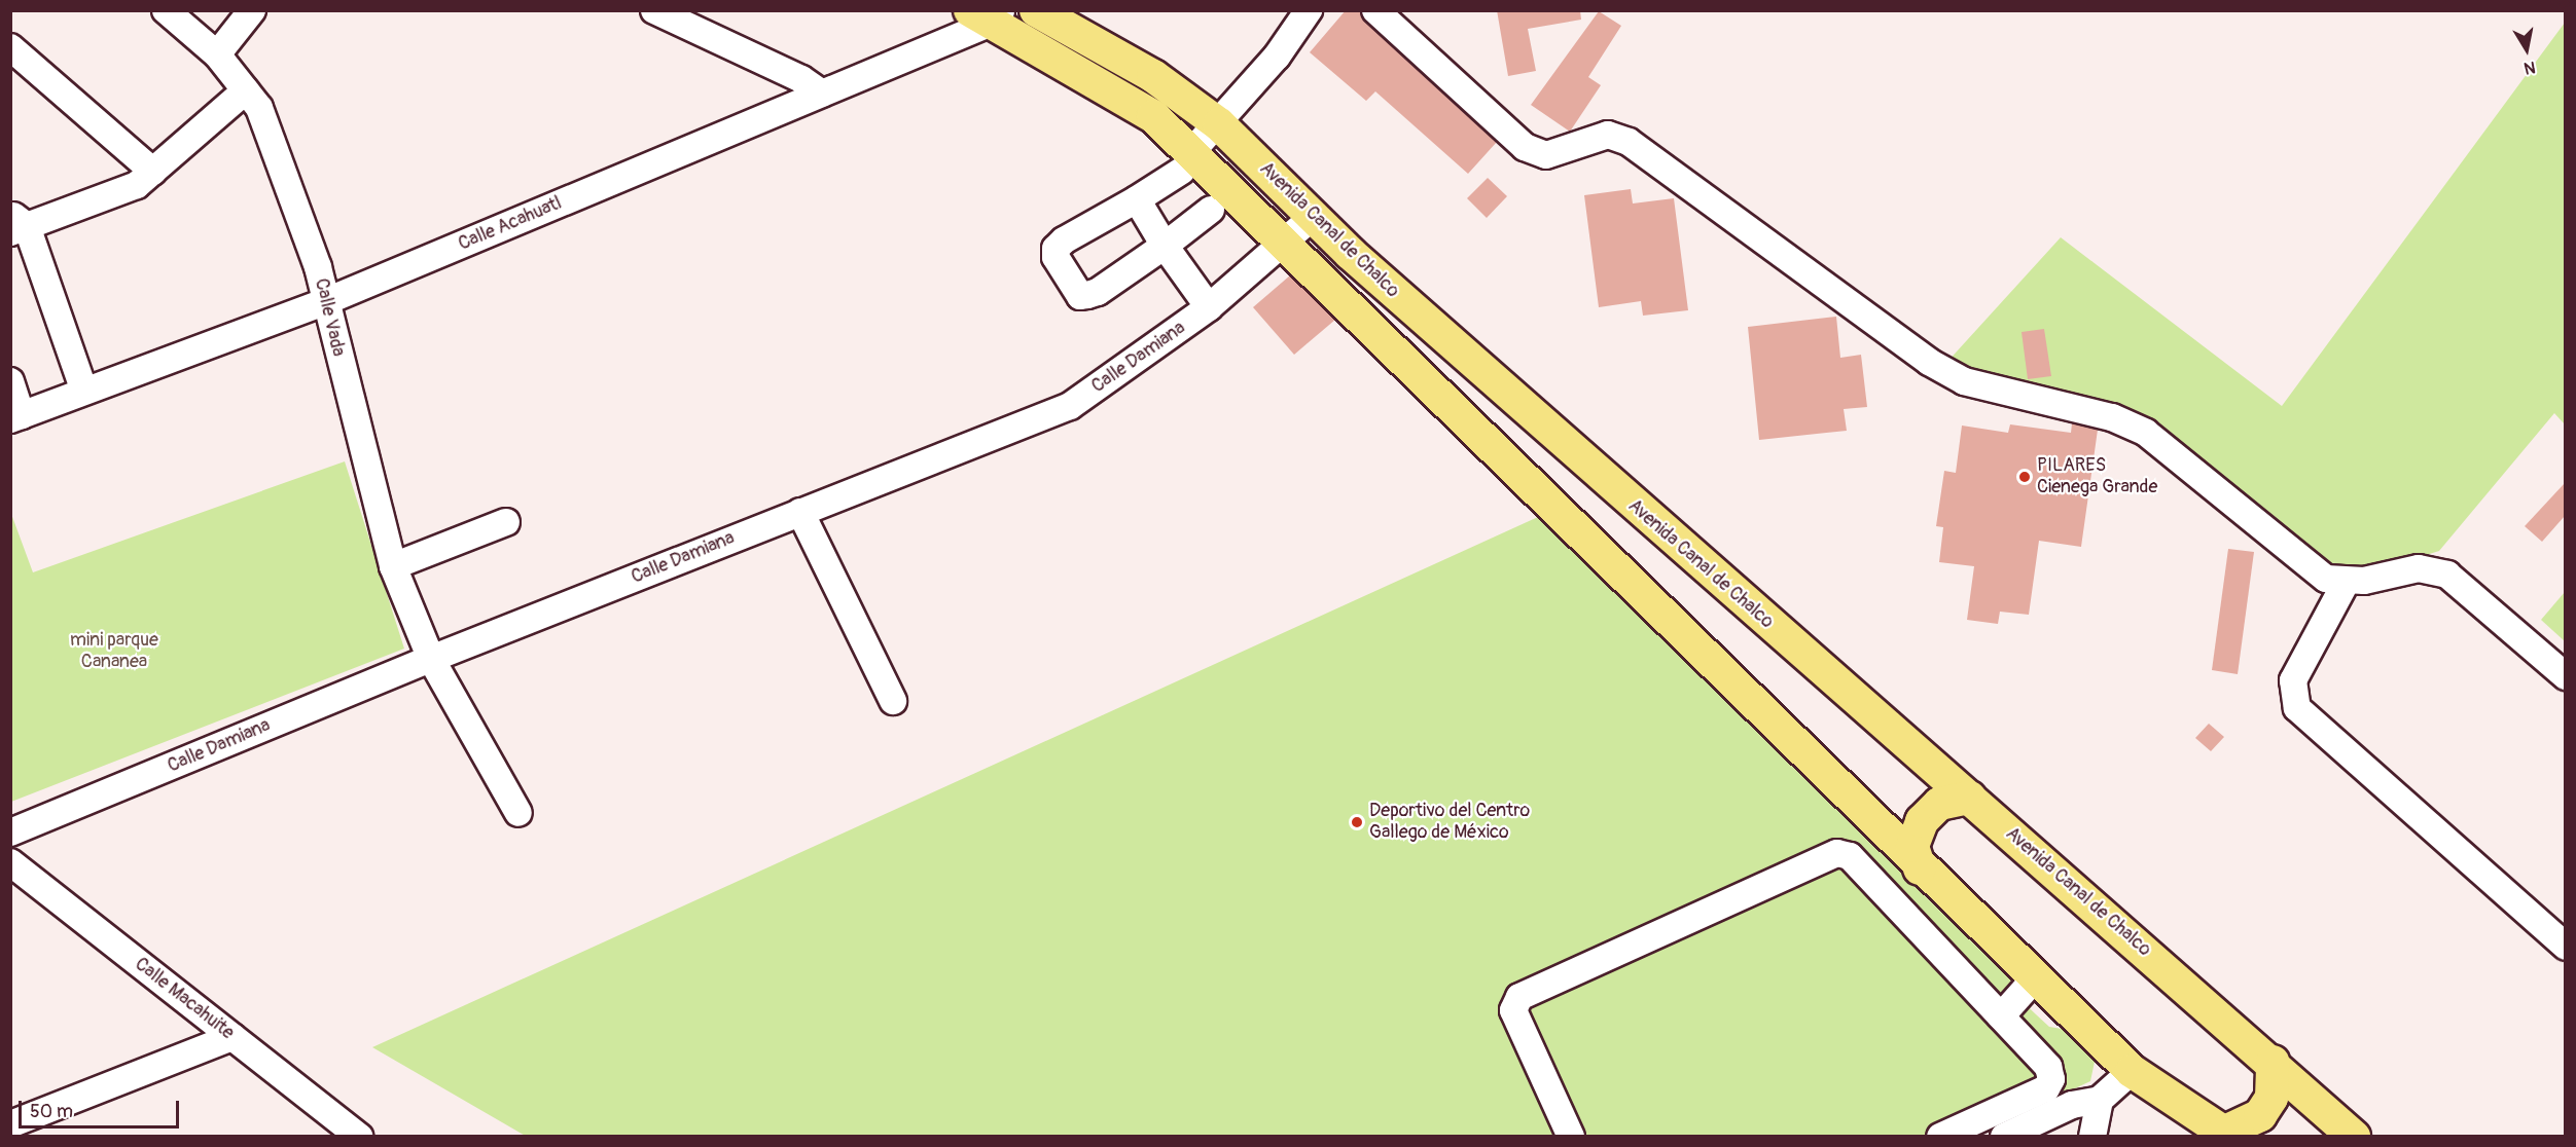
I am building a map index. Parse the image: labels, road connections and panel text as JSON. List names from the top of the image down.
{
  "streets": {
    "main road": ["Avenida Canal de Chalco"],
    "street": [
      "Calle Acahuatl",
      "Calle Vada",
      "Calle Damiana",
      "Calle Macahuite"
    ]
  },
  "crossings": [
    ["Calle Acahuatl", "Avenida Canal de Chalco"],
    ["Calle Acahuatl", "Calle Vada"],
    ["Avenida Canal de Chalco", "Calle Damiana"],
    ["Calle Vada", "Calle Damiana"]
  ],
  "parks": ["mini parque Cananea"],
  "places": ["PILARES Cienega Grande", "Deportivo del Centro Gallego de México"],
  "scale_bar": "50 m",
  "north": "bottom"
}
